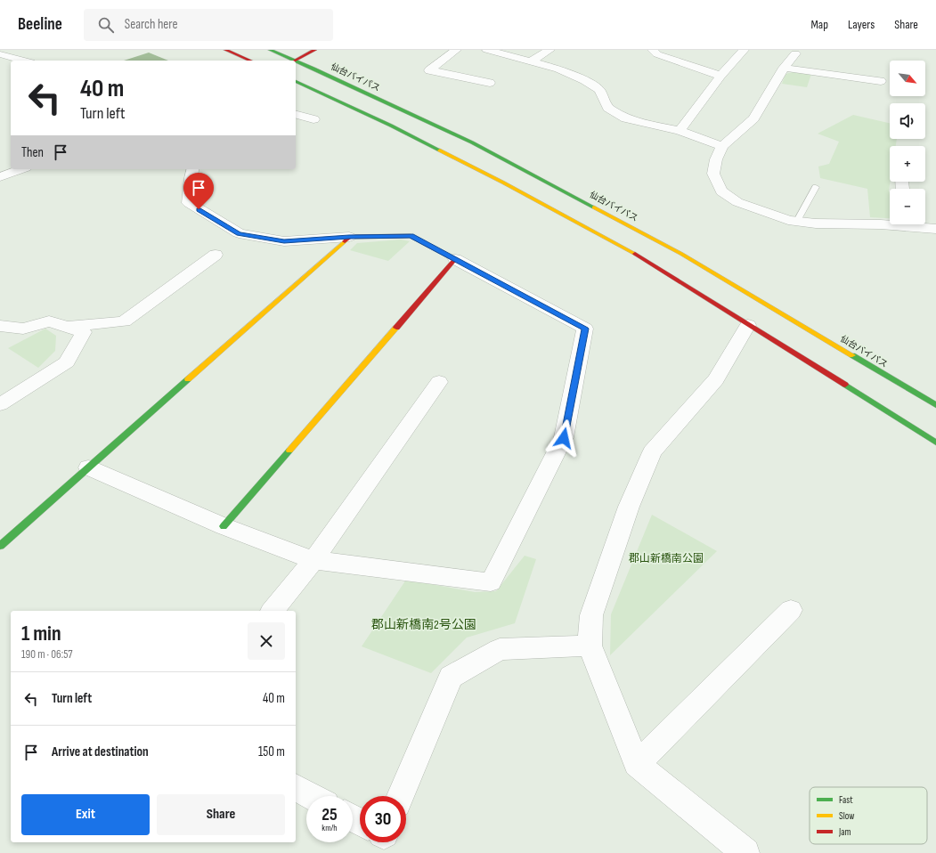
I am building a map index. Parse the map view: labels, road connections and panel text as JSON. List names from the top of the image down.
{
  "streets": {
    "main road": ["仙台バイパス"]
  },
  "parks": ["郡山新橋南公園", "郡山新橋南2号公園"],
  "legend": ["Fast", "Slow", "Jam"],
  "north": "bottom right",
  "page": {
    "header": "Beeline",
    "search": "Search here",
    "nav": ["Map", "Layers", "Share"],
    "map_buttons": ["+", "−"],
    "turn": ["40 m", "Turn left"],
    "then": "Then",
    "heading": ["1 min", "190 m · 06:57"],
    "list": [
      {
        "name": "Turn left",
        "value": "40 m"
      },
      {
        "name": "Arrive at destination",
        "value": "150 m"
      }
    ],
    "buttons": ["Exit", "Share"],
    "speed": "25 km/h",
    "limit": "30"
  }
}
